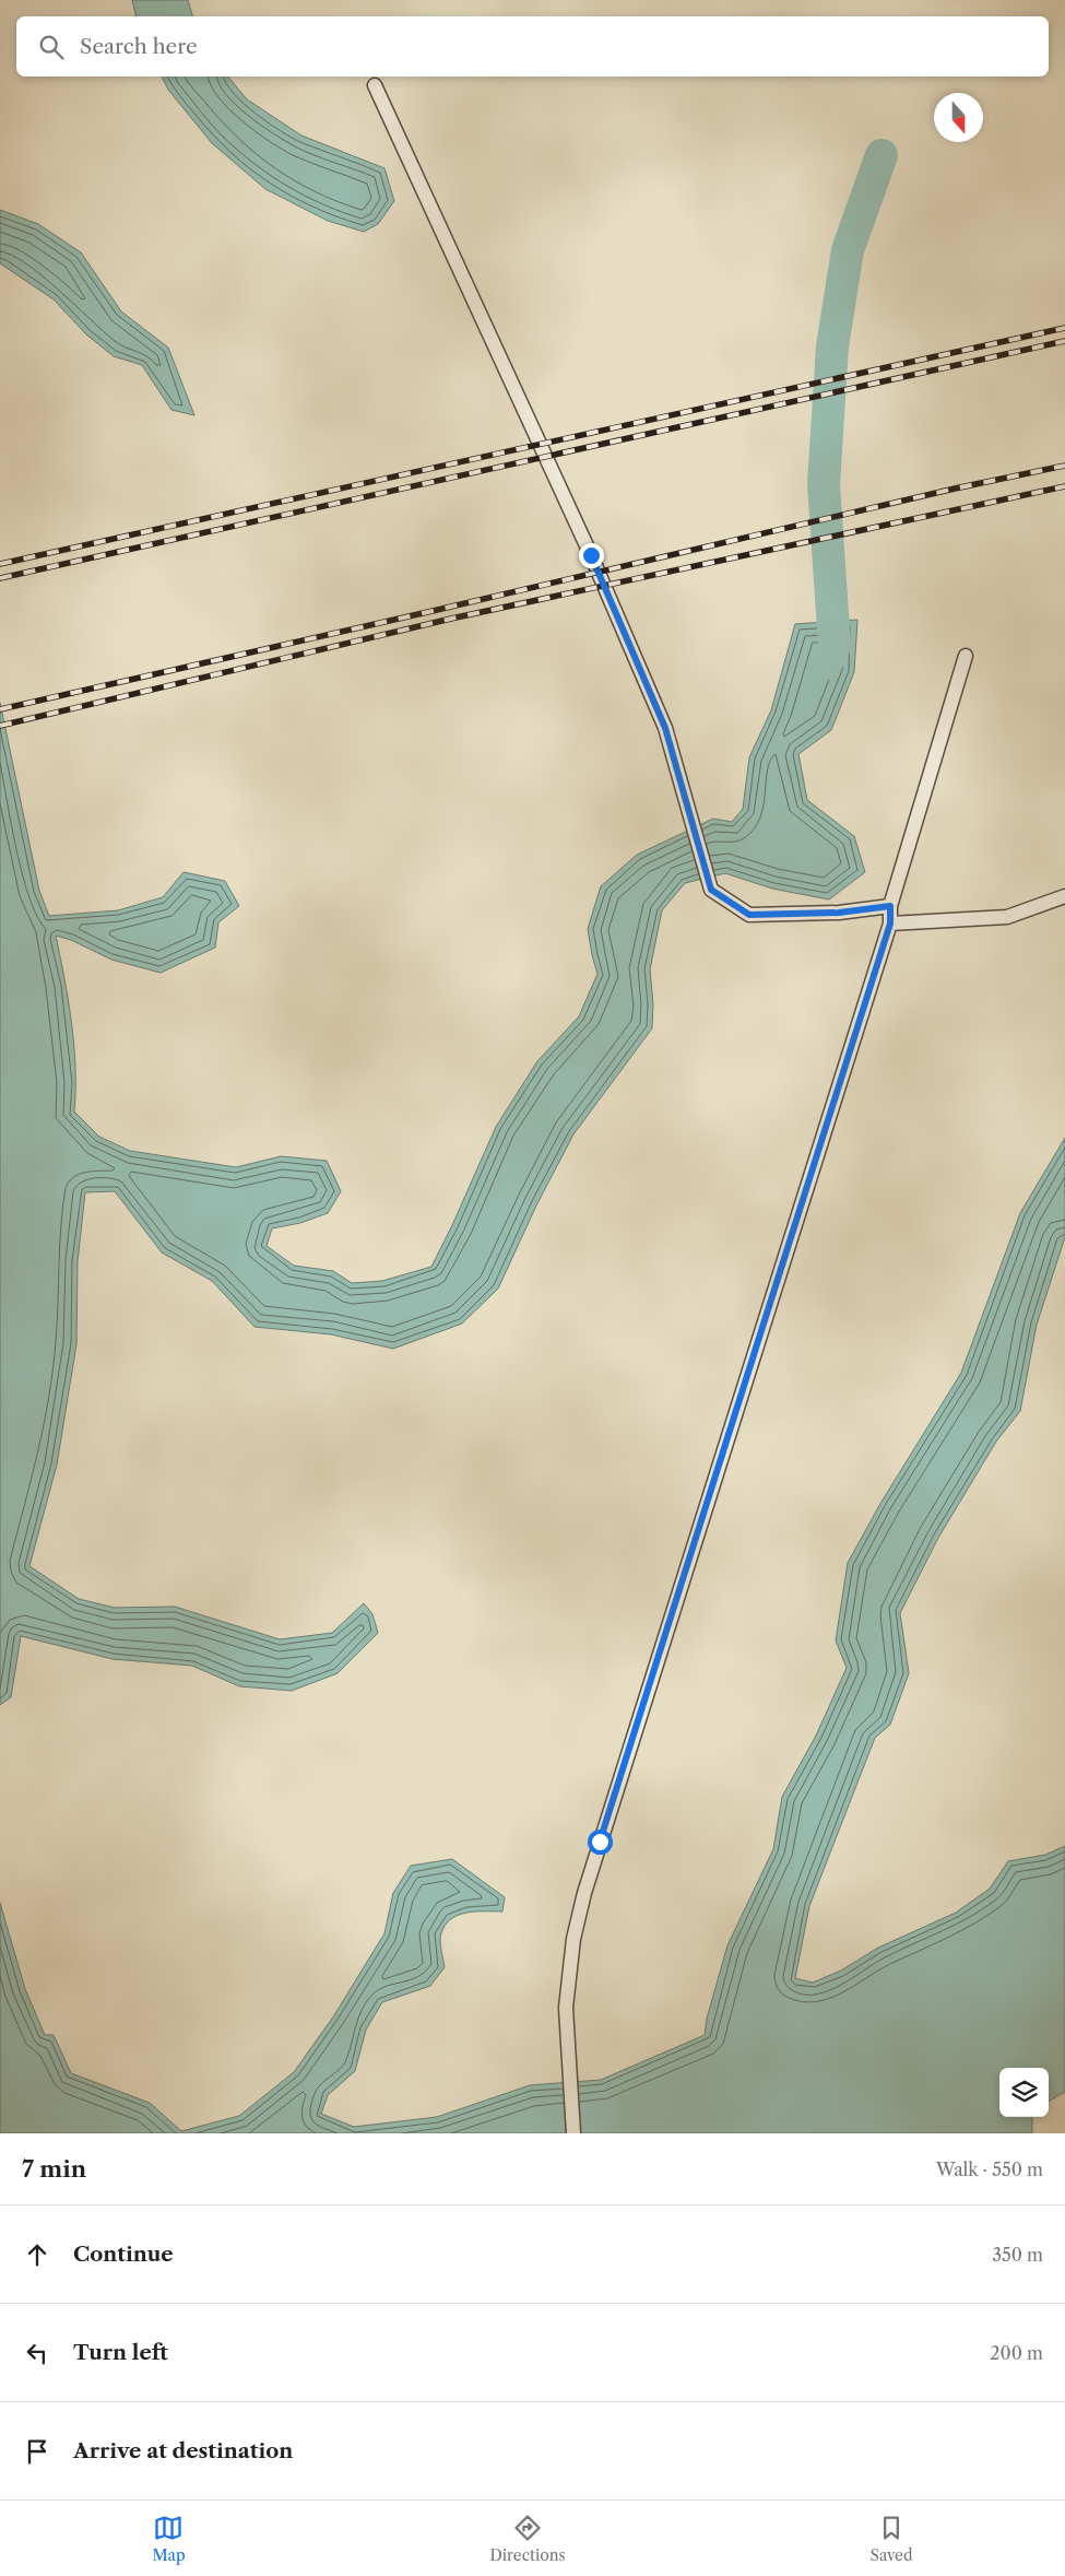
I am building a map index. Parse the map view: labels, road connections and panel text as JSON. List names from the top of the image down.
{
  "north": "bottom",
  "page": {
    "search": "Search here",
    "heading": ["7 min", "Walk · 550 m"],
    "list": [
      ["Continue", "350 m"],
      ["Turn left", "200 m"],
      "Arrive at destination"
    ],
    "nav": ["Map", "Directions", "Saved"]
  }
}
